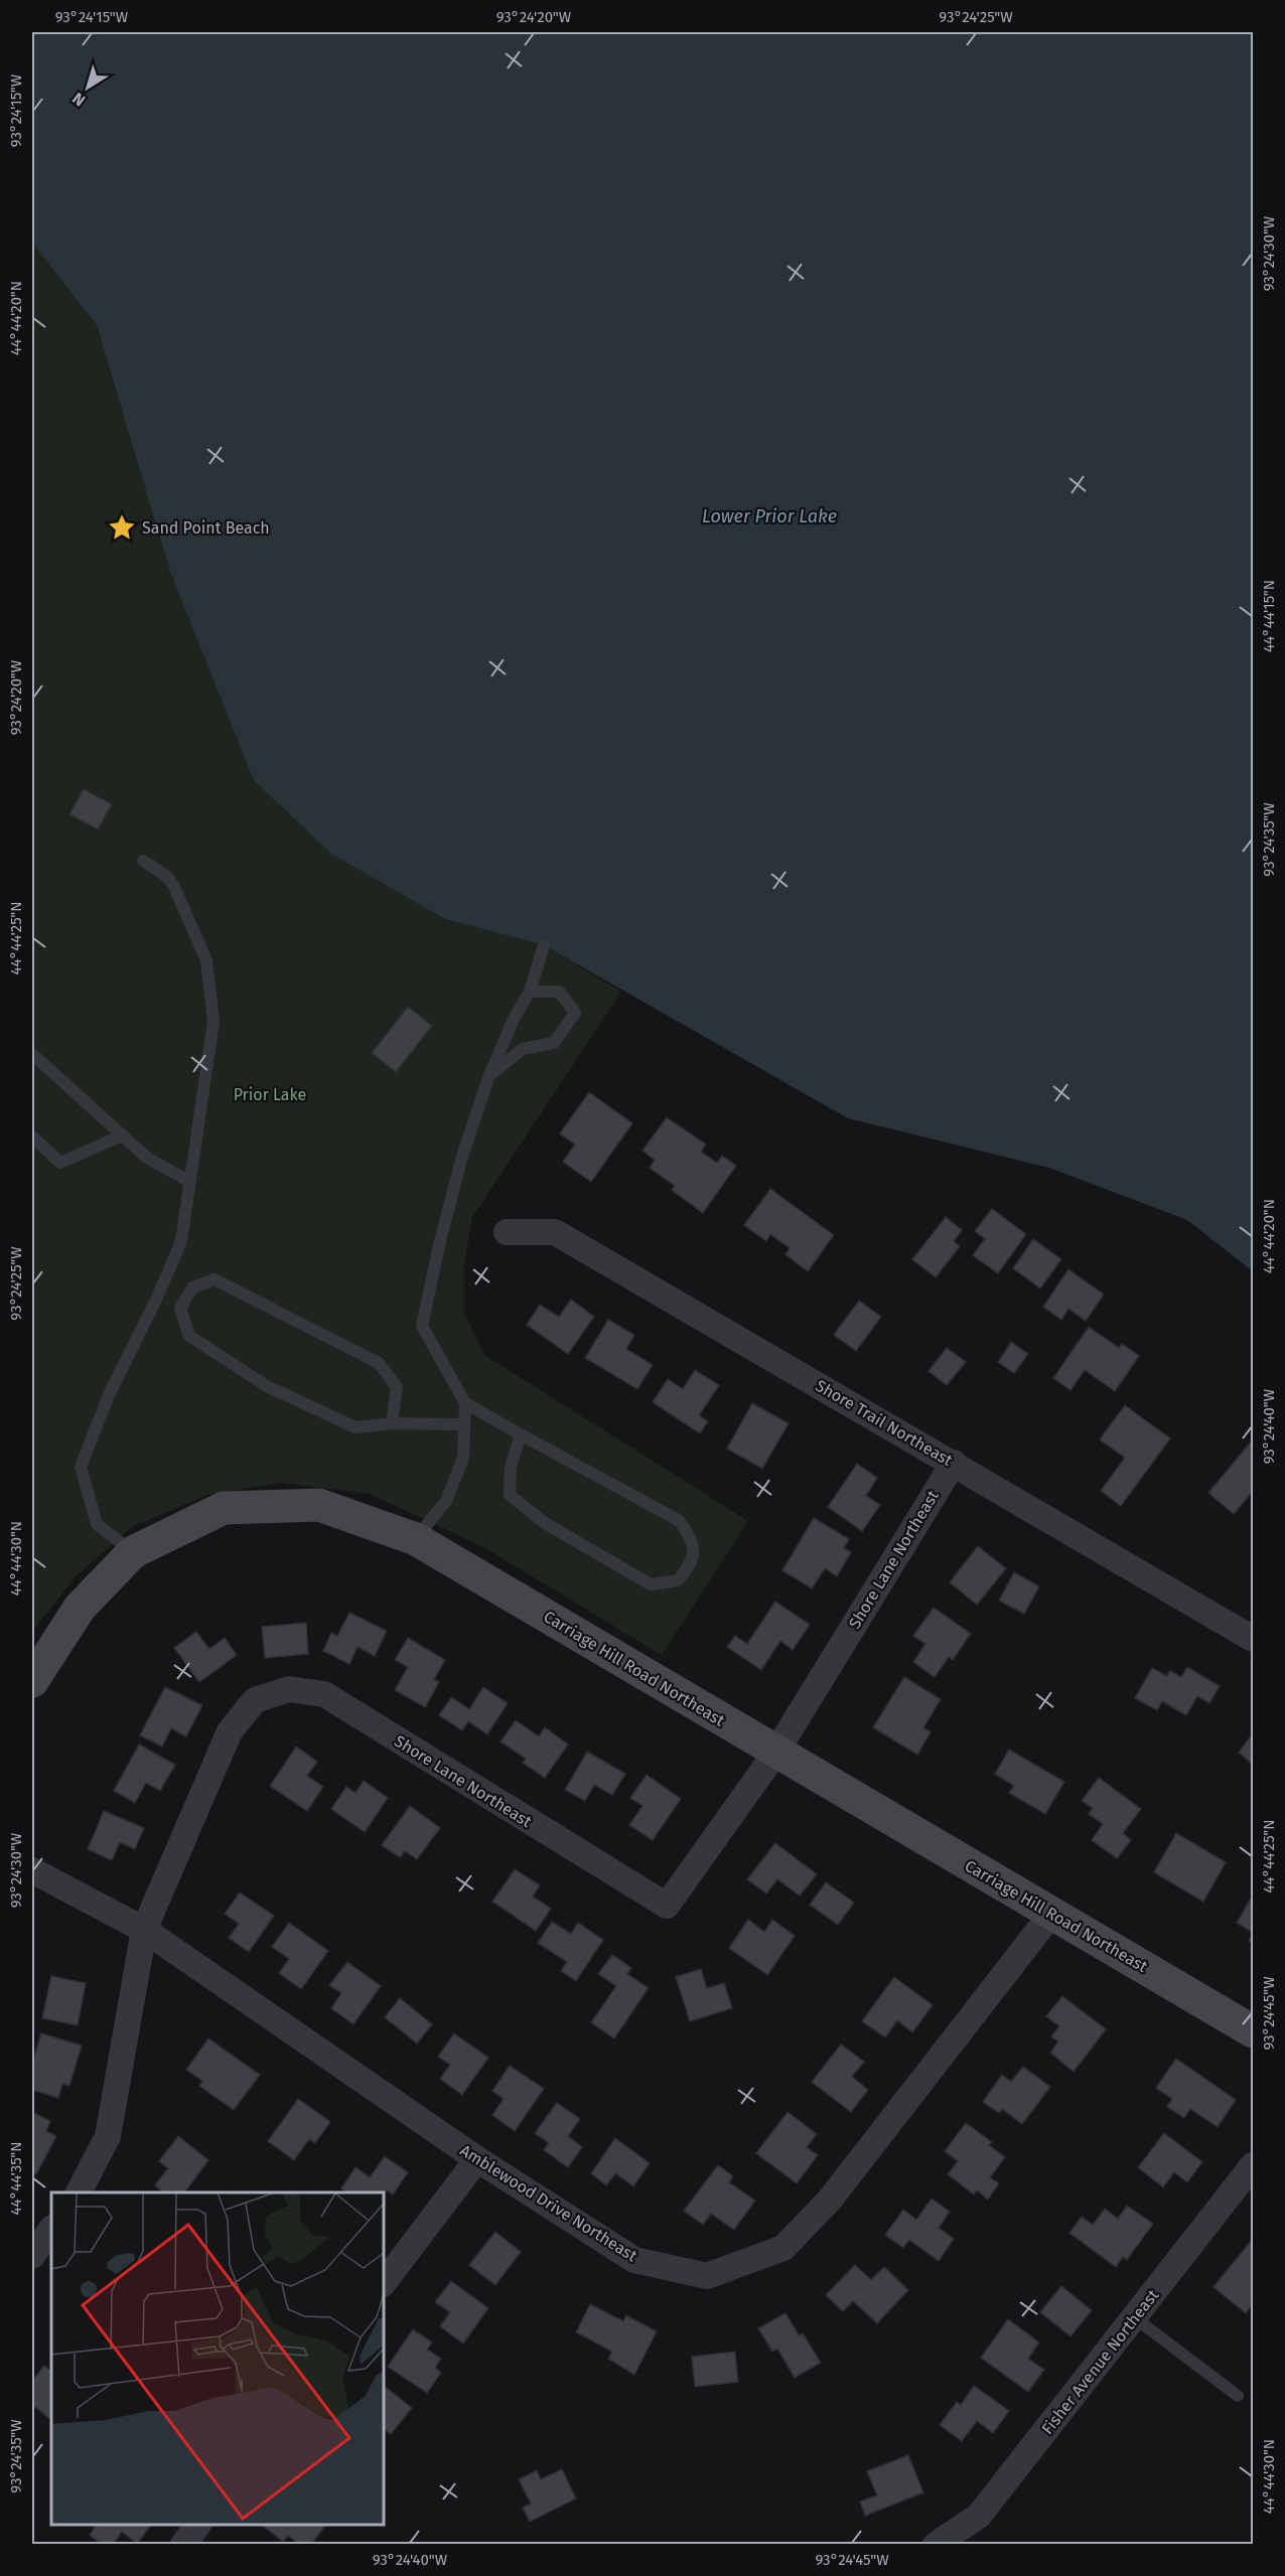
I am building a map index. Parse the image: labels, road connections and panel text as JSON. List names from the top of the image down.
{
  "streets": {
    "street": [
      "Shore Trail Northeast",
      "Shore Lane Northeast",
      "Carriage Hill Road Northeast",
      "Amblewood Drive Northeast",
      "Fisher Avenue Northeast"
    ]
  },
  "crossings": [
    ["Shore Trail Northeast", "Shore Lane Northeast"],
    ["Shore Lane Northeast", "Carriage Hill Road Northeast"],
    ["Shore Lane Northeast", "Amblewood Drive Northeast"],
    ["Carriage Hill Road Northeast", "Amblewood Drive Northeast"]
  ],
  "water": ["Lower Prior Lake"],
  "parks": ["Prior Lake"],
  "places": {
    "place": ["Sand Point Beach"]
  },
  "north": "bottom left",
  "coordinates": [
    "93°24'15\"W",
    "93°24'20\"W",
    "93°24'25\"W",
    "93°24'30\"W",
    "44°44'20\"N",
    "44°44'15\"N",
    "93°24'35\"W",
    "44°44'25\"N",
    "93°24'40\"W",
    "44°44'30\"N",
    "93°24'45\"W",
    "44°44'35\"N"
  ]
}
